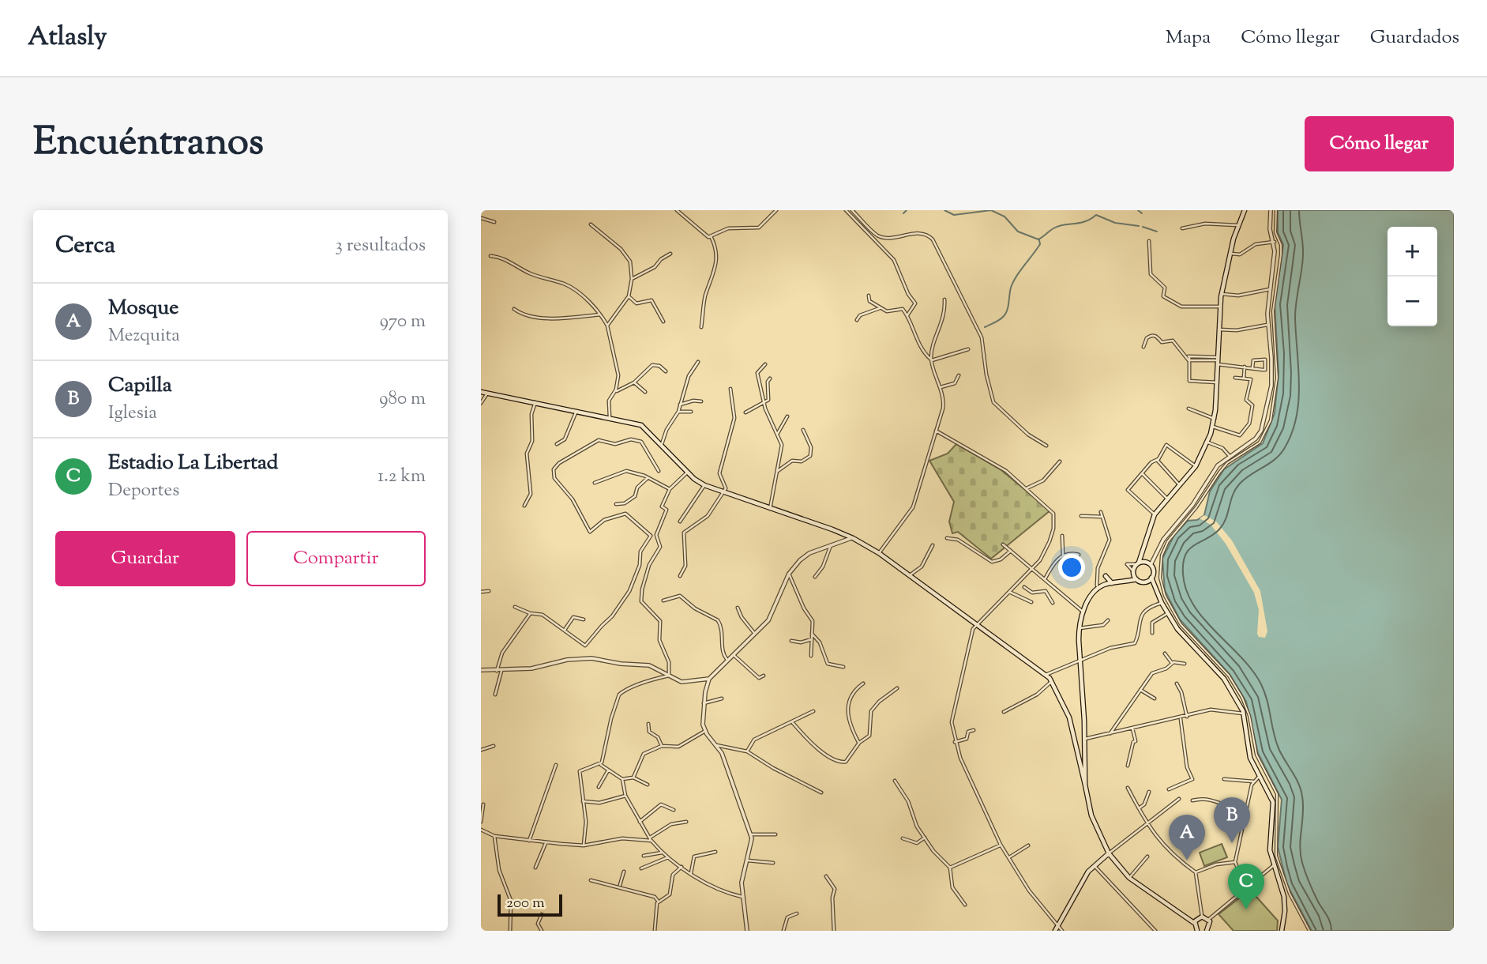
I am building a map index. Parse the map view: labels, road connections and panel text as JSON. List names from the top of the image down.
{
  "scale_bar": "200 m",
  "page": {
    "header": "Atlasly",
    "nav": ["Mapa", "Cómo llegar", "Guardados"],
    "title": "Encuéntranos",
    "buttons": [
      "Cómo llegar",
      ["Guardar", "Compartir"]
    ],
    "heading": ["Cerca", "3 resultados"],
    "map_buttons": ["+", "−"],
    "list": [
      {
        "mark": "A",
        "name": "Mosque",
        "note": "Mezquita",
        "value": "970 m"
      },
      {
        "mark": "B",
        "name": "Capilla",
        "note": "Iglesia",
        "value": "980 m"
      },
      {
        "mark": "C",
        "name": "Estadio La Libertad",
        "note": "Deportes",
        "value": "1.2 km"
      }
    ],
    "pins": ["B", "A", "C"],
    "scale": "200 m"
  }
}
